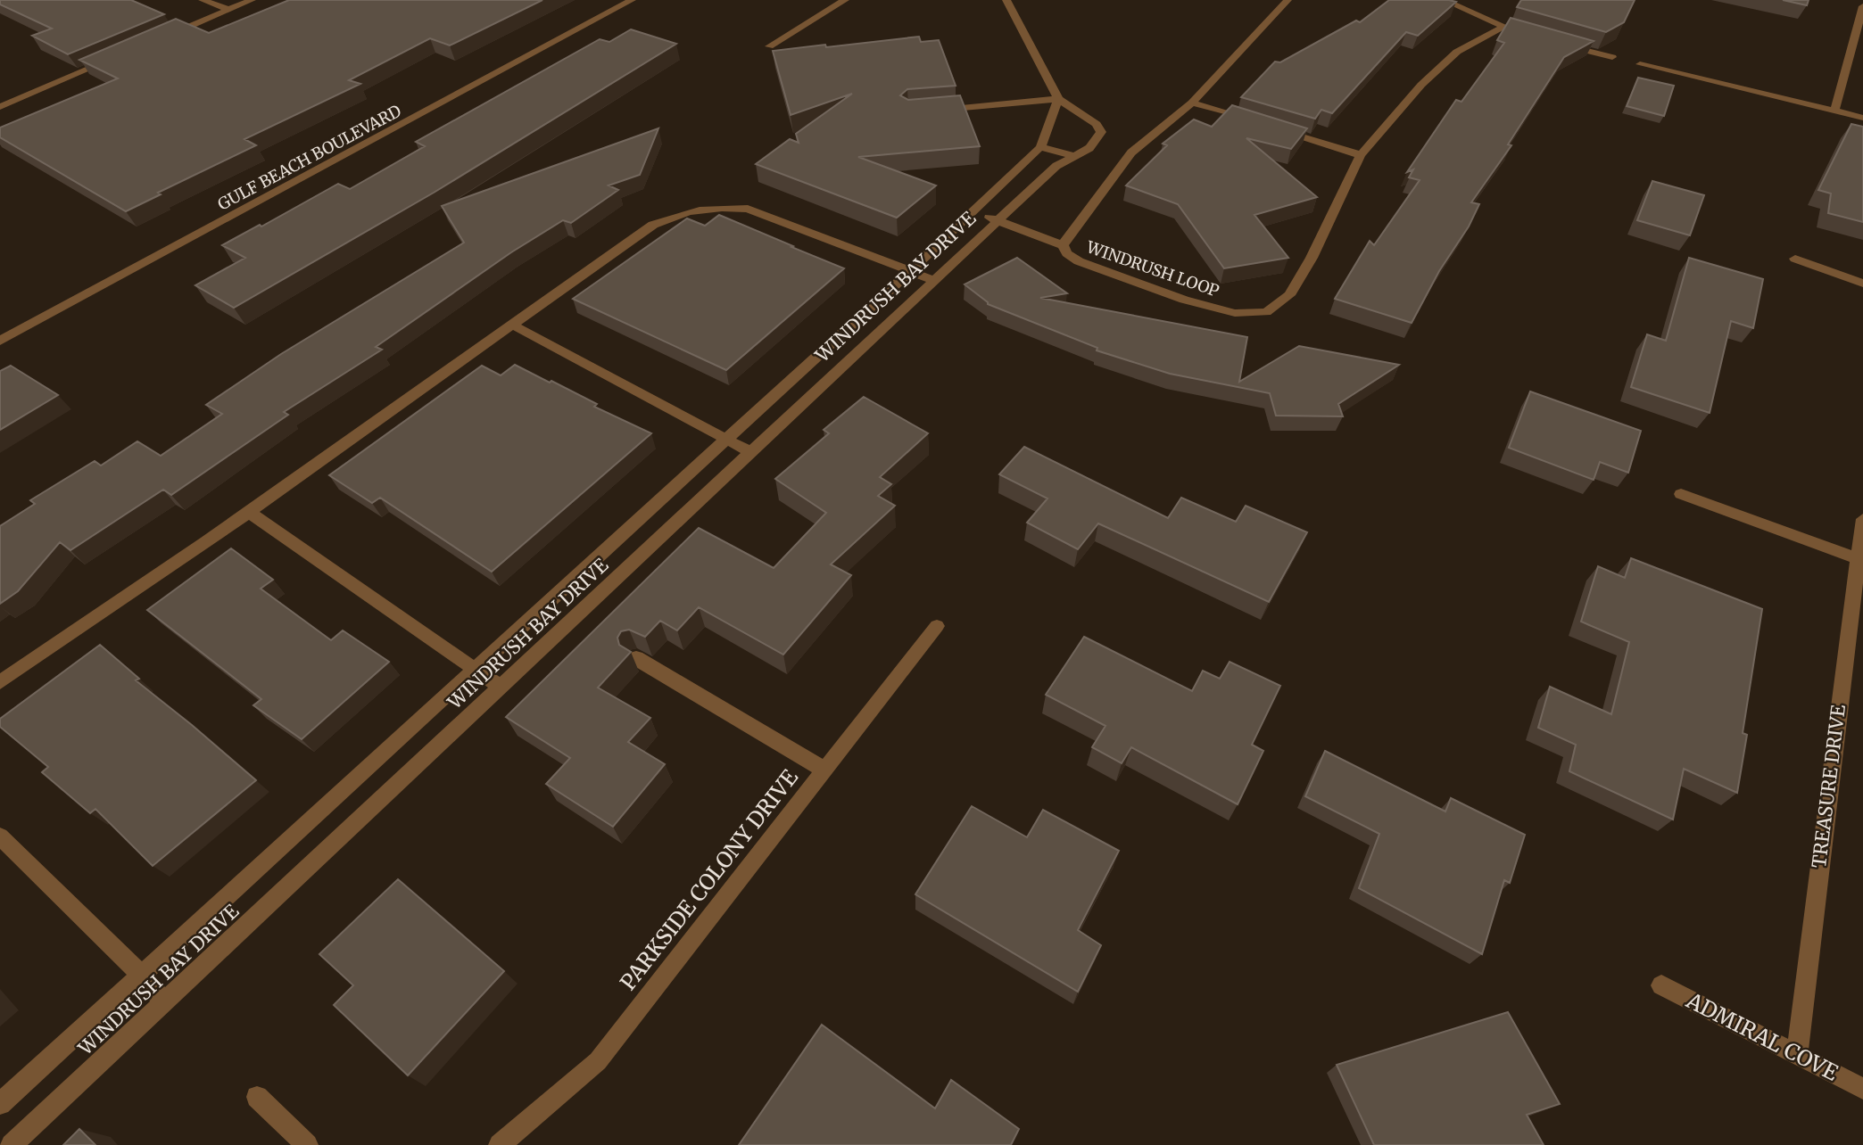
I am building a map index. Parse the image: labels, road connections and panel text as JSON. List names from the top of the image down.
{
  "streets": {
    "street": [
      "GULF BEACH BOULEVARD",
      "WINDRUSH LOOP",
      "WINDRUSH BAY DRIVE",
      "TREASURE DRIVE",
      "PARKSIDE COLONY DRIVE",
      "ADMIRAL COVE"
    ]
  },
  "crossings": [
    ["TREASURE DRIVE", "ADMIRAL COVE"]
  ]
}
